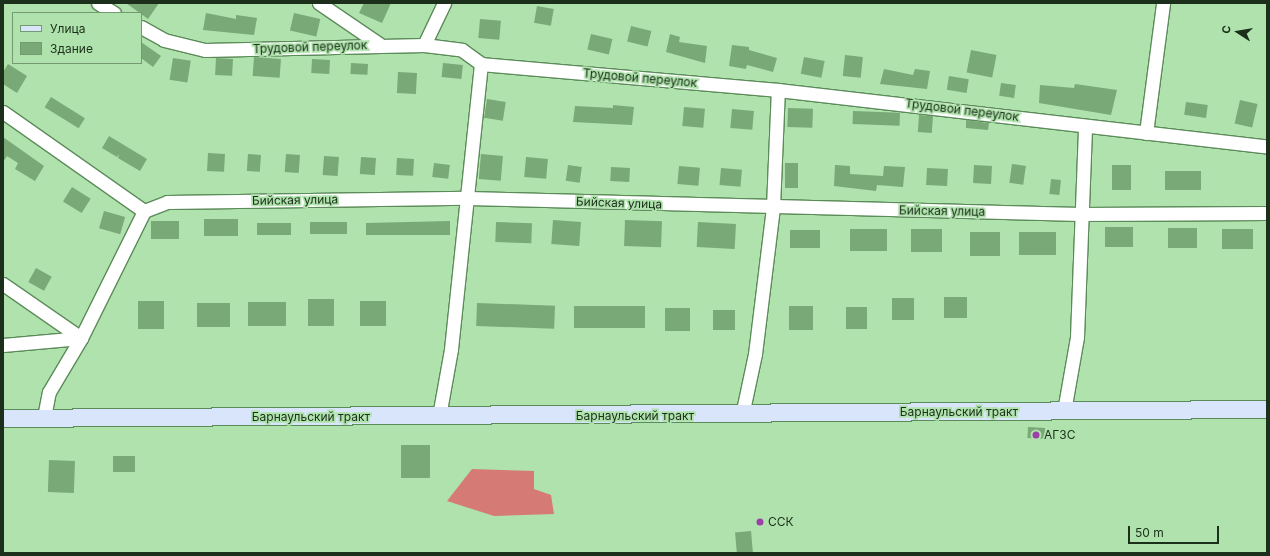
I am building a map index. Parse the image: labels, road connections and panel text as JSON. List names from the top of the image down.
{
  "streets": {
    "main road": ["Барнаульский тракт"],
    "street": ["Трудовой переулок", "Бийская улица"]
  },
  "places": ["АГЗС", "ССК"],
  "legend": ["Улица", "Здание"],
  "scale_bar": "50 m",
  "north": "left"
}
